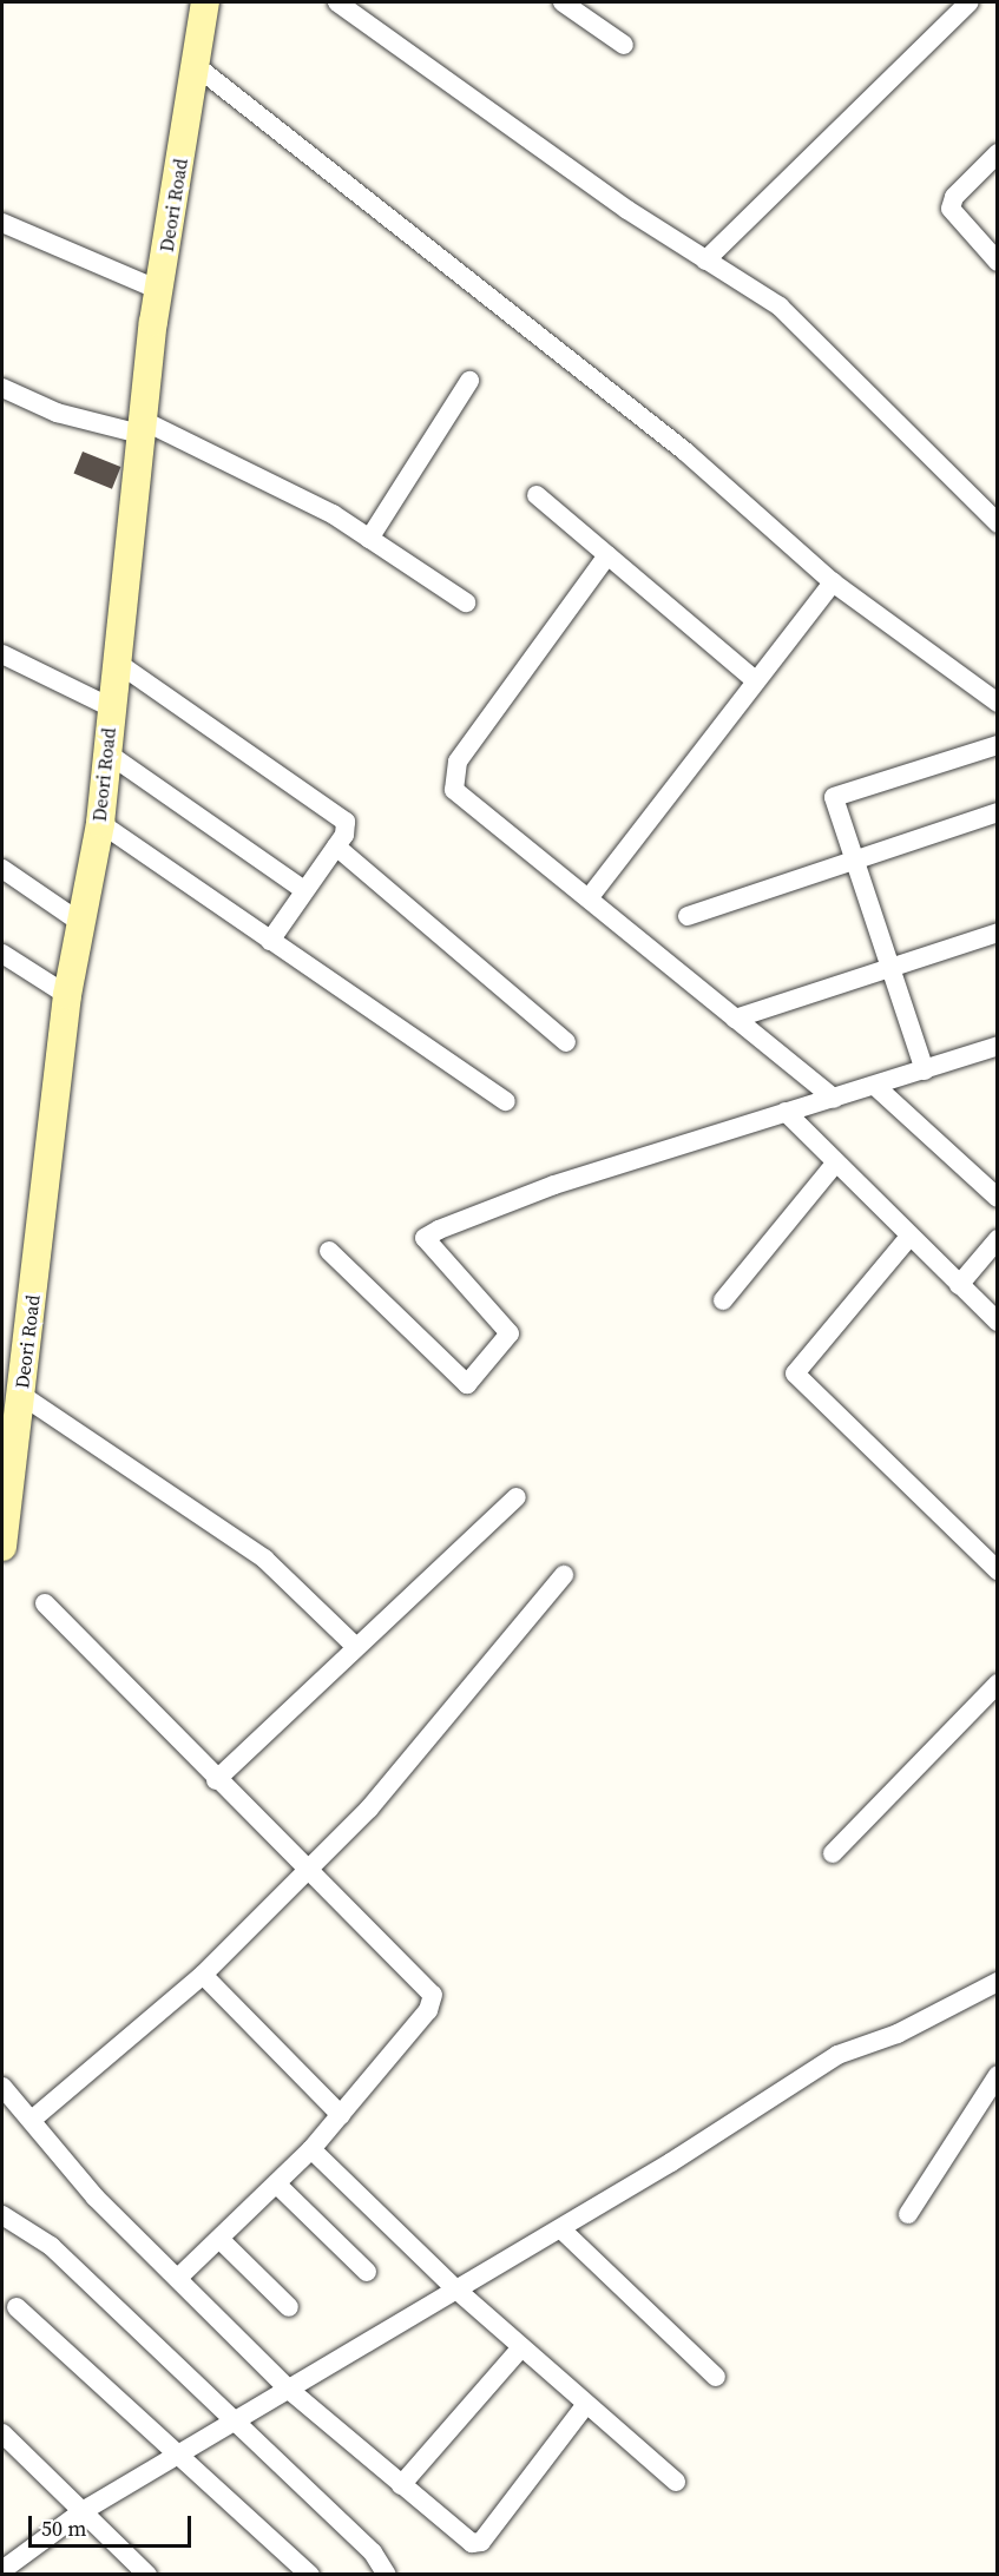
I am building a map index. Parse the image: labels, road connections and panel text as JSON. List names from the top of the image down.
{
  "streets": {
    "street": ["Deori Road"]
  },
  "scale_bar": "50 m"
}
